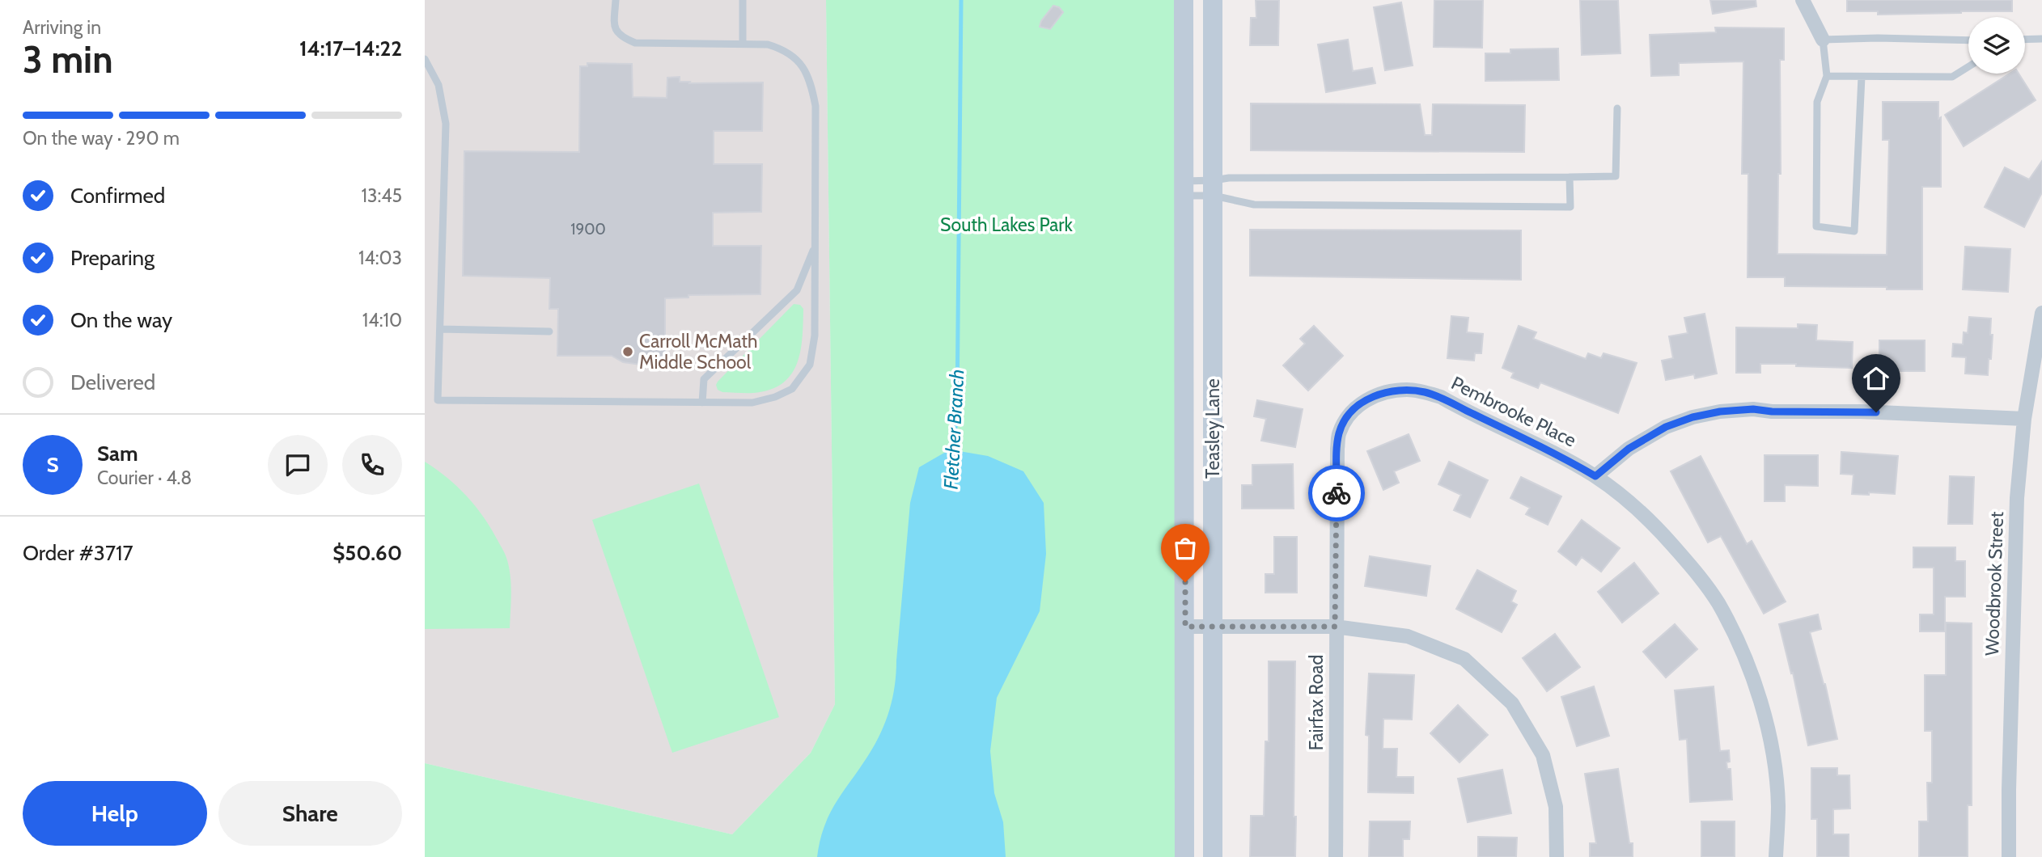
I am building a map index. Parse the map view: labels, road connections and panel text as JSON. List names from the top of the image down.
{
  "streets": {
    "main road": ["Teasley Lane"],
    "street": ["Pembrooke Place", "Woodbrook Street", "Fairfax Road"]
  },
  "crossings": [
    ["Pembrooke Place", "Fairfax Road"]
  ],
  "water": ["Fletcher Branch"],
  "parks": ["South Lakes Park"],
  "places": ["Carroll McMath Middle School"],
  "house_numbers": ["1900"],
  "page": {
    "heading": ["3 min", "Arriving in", "14:17–14:22"],
    "panel": [
      "Sam",
      "Courier · 4.8",
      "Order #3717",
      "$50.60"
    ],
    "bar": "On the way · 290 m",
    "list": [
      ["Confirmed", "13:45"],
      ["Preparing", "14:03"],
      ["On the way", "14:10"],
      "Delivered"
    ],
    "round": "S",
    "buttons": ["Help", "Share"]
  }
}
